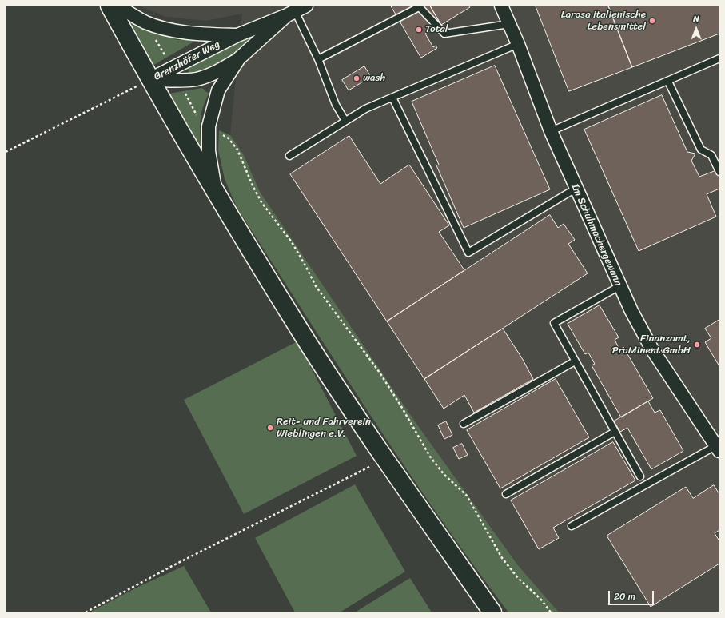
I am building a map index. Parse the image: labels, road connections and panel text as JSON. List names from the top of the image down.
{
  "streets": {
    "street": ["Grenzhöfer Weg", "Im Schuhmachergewann"]
  },
  "places": [
    "Larosa italienische Lebensmittel",
    "Total",
    "wash",
    "Finanzamt, ProMinent GmbH",
    "Reit- und Fahrverein Wieblingen e.V."
  ],
  "scale_bar": "20 m",
  "north": "top"
}
